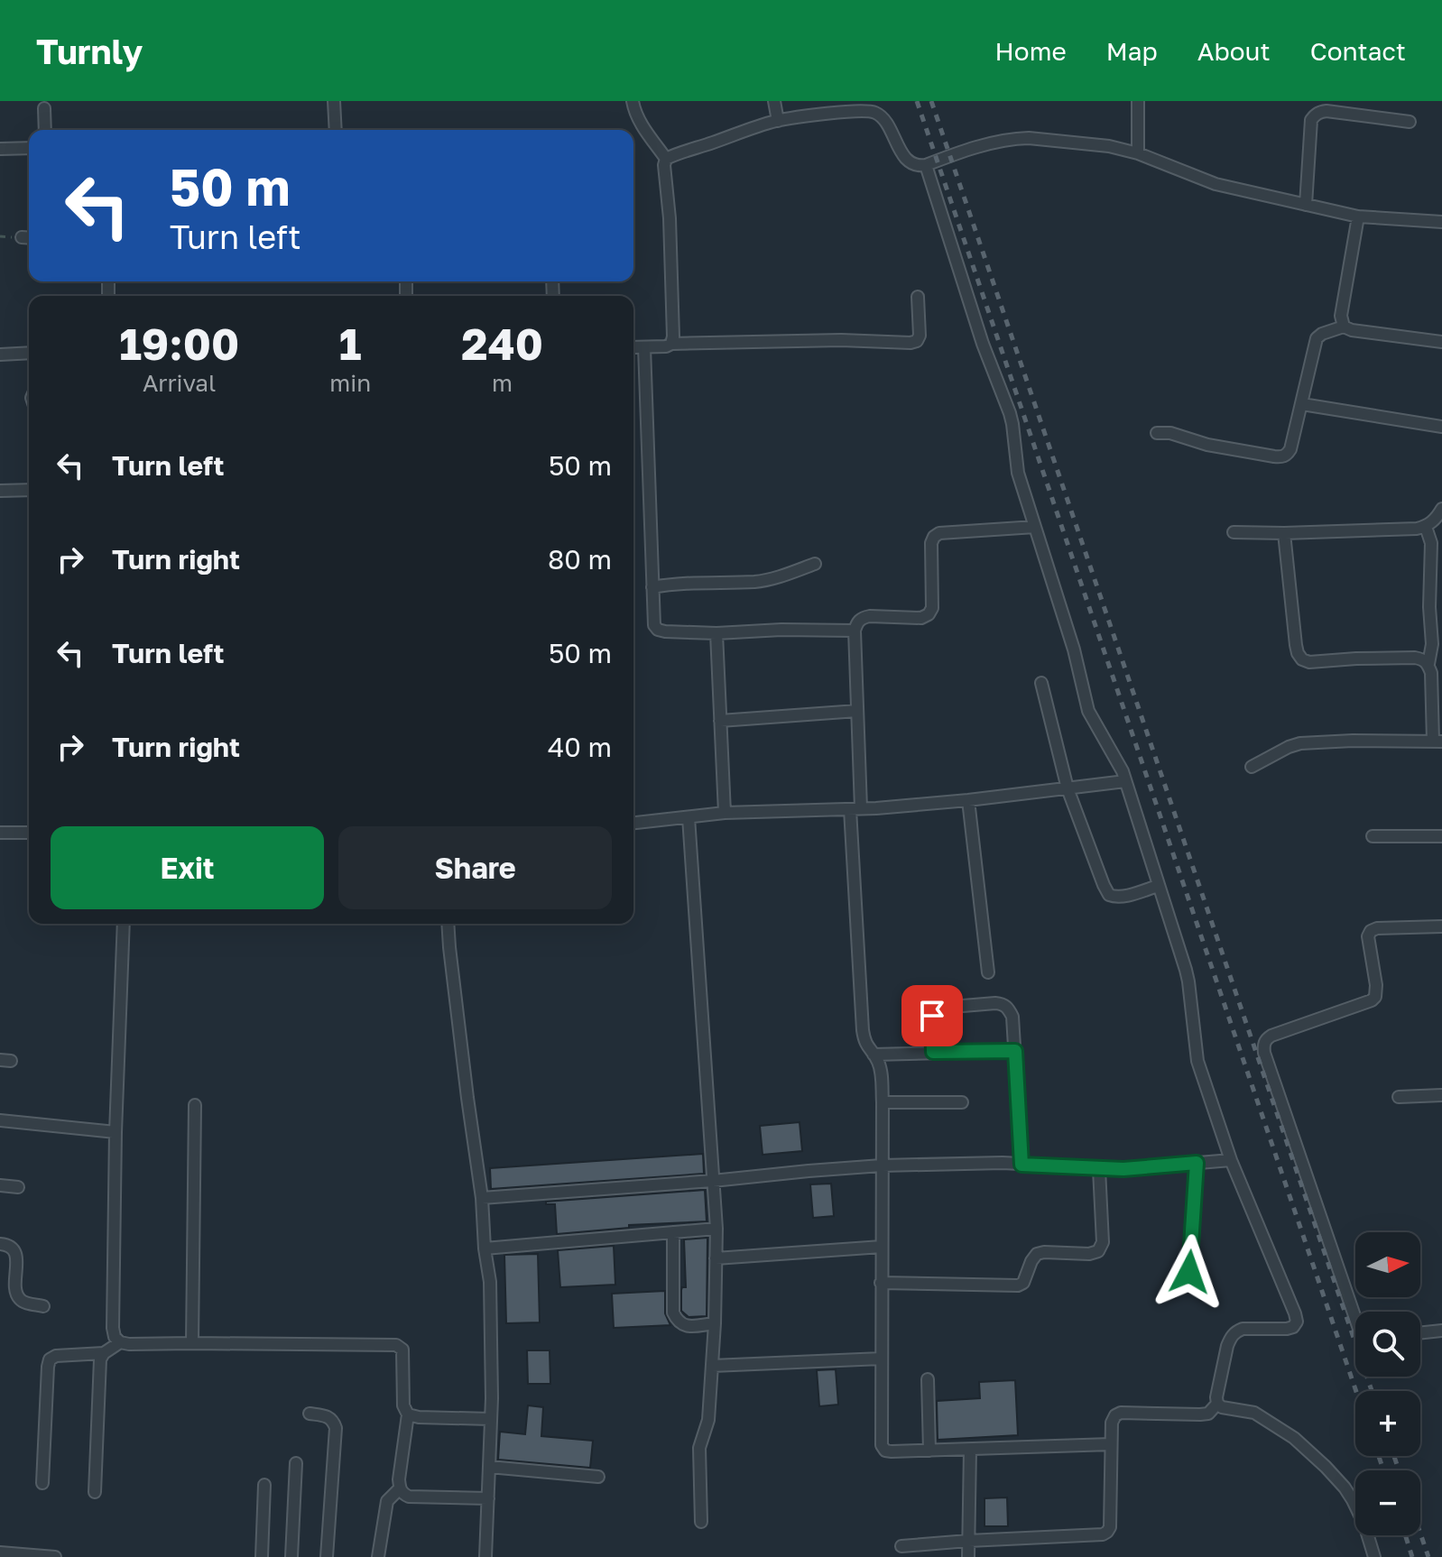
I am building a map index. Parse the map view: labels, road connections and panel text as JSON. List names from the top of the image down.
{
  "north": "right",
  "page": {
    "header": "Turnly",
    "nav": [
      "Home",
      "Map",
      "About",
      "Contact"
    ],
    "turn": ["50 m", "Turn left"],
    "eta": [
      "19:00",
      "Arrival",
      "1",
      "min",
      "240",
      "m"
    ],
    "list": [
      {
        "name": "Turn left",
        "value": "50 m"
      },
      {
        "name": "Turn right",
        "value": "80 m"
      },
      {
        "name": "Turn left",
        "value": "50 m"
      },
      {
        "name": "Turn right",
        "value": "40 m"
      }
    ],
    "buttons": ["Exit", "Share"],
    "map_buttons": ["+", "−"]
  }
}
